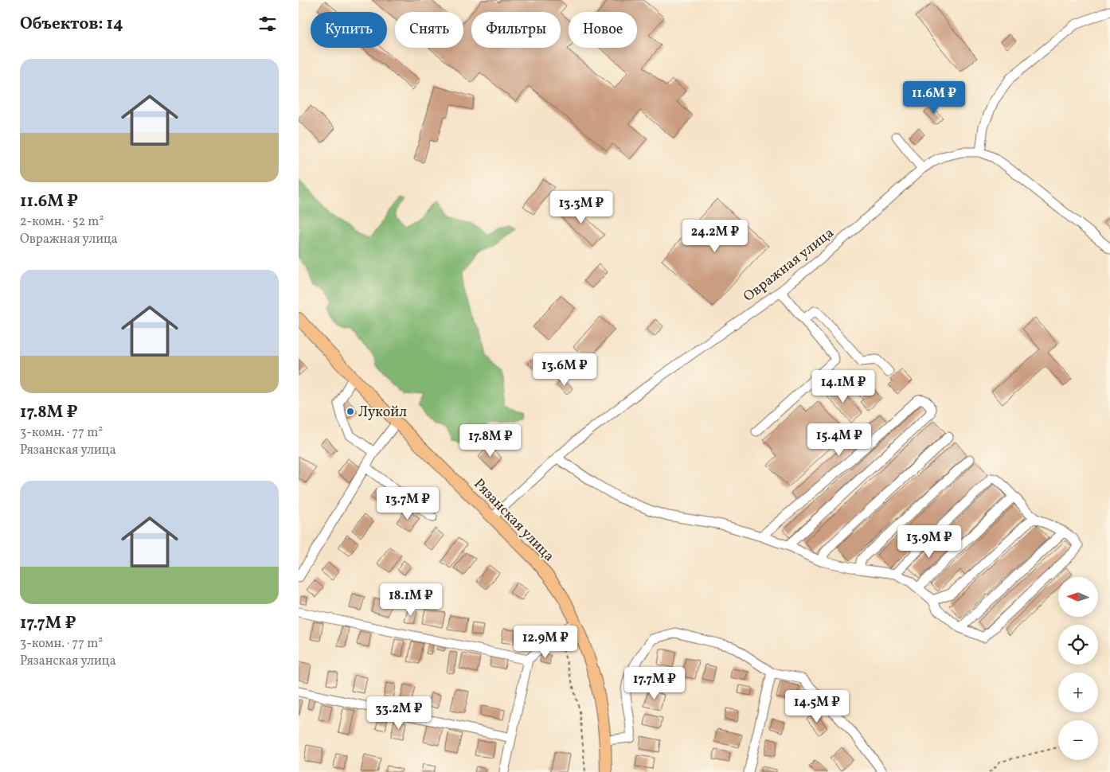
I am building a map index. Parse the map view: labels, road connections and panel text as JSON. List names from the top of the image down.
{
  "streets": {
    "main road": ["Рязанская улица"],
    "street": ["Овражная улица"]
  },
  "crossings": [
    ["Овражная улица", "Рязанская улица"]
  ],
  "places": ["Лукойл"],
  "north": "left",
  "page": {
    "heading": "Объектов: 14",
    "chip": [
      "Купить",
      "Снять",
      "Фильтры",
      "Новое"
    ],
    "list": [
      {
        "name": "11.6M ₽",
        "note": "2-комн. · 52 m² · Овражная улица"
      },
      {
        "name": "17.8M ₽",
        "note": "3-комн. · 77 m² · Рязанская улица"
      },
      {
        "name": "17.7M ₽",
        "note": "3-комн. · 77 m² · Рязанская улица"
      }
    ],
    "price": [
      "11.6M ₽",
      "13.3M ₽",
      "24.2M ₽",
      "13.6M ₽",
      "14.1M ₽",
      "15.4M ₽",
      "17.8M ₽",
      "13.7M ₽",
      "13.9M ₽",
      "18.1M ₽",
      "12.9M ₽",
      "17.7M ₽",
      "14.5M ₽",
      "33.2M ₽"
    ],
    "map_buttons": ["+", "−"]
  }
}
